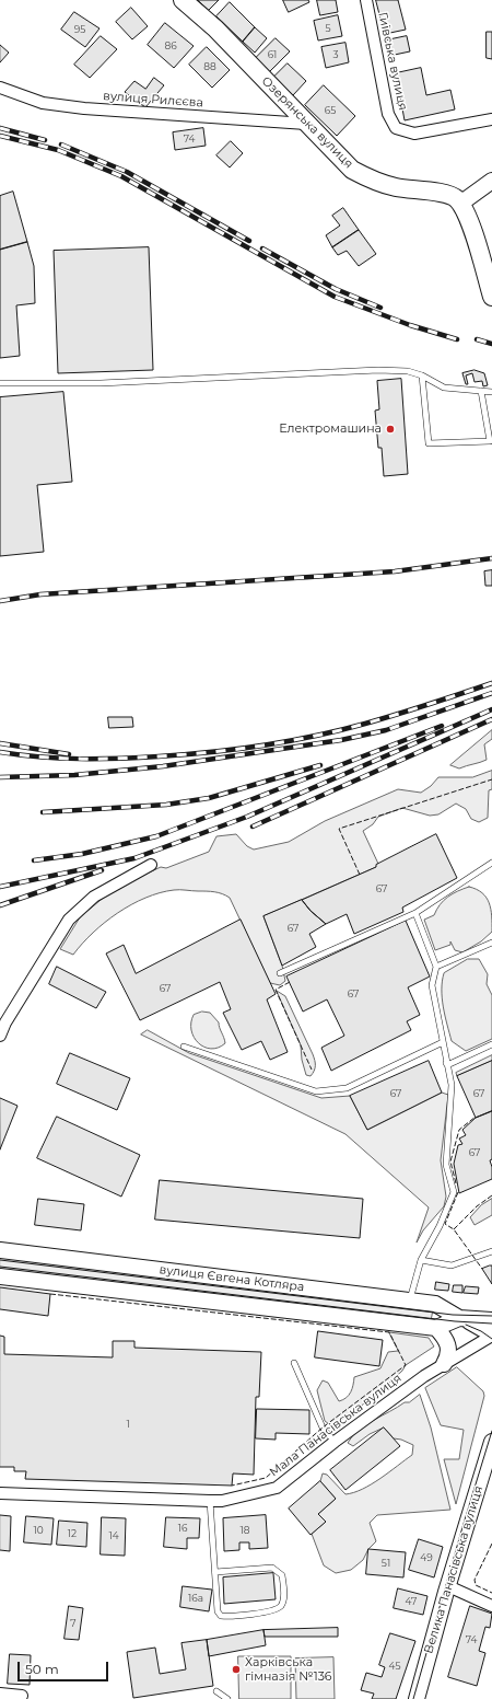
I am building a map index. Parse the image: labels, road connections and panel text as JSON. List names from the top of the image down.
{
  "streets": {
    "main road": ["Озерянська вулиця", "вулиця Євгена Котляра", "Велика Панасівська вулиця"],
    "street": ["Гиївська вулиця", "вулиця Рилєєва", "Мала Панасівська вулиця"]
  },
  "crossings": [
    ["вулиця Рилєєва", "Озерянська вулиця"]
  ],
  "places": ["Електромашина", "Харківська гімназія №136"],
  "house_numbers": [
    "5",
    "95",
    "86",
    "61",
    "3",
    "88",
    "65",
    "74",
    "67",
    "67",
    "67",
    "67",
    "67",
    "67",
    "67",
    "1",
    "16",
    "10",
    "18",
    "12",
    "14",
    "49",
    "51",
    "16а",
    "47",
    "7",
    "74",
    "45"
  ],
  "scale_bar": "50 m"
}
